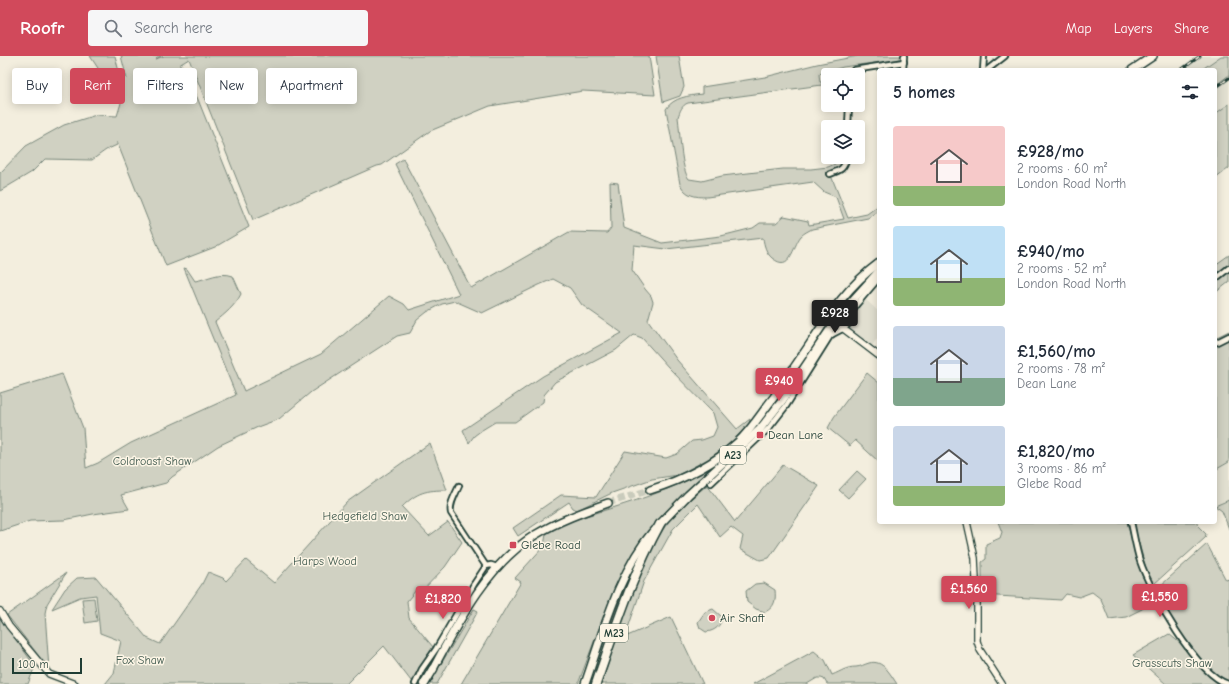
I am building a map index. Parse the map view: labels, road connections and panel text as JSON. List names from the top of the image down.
{
  "streets": {
    "highway": ["M23"],
    "main road": ["A23"]
  },
  "crossings": [
    ["A23", "M23"]
  ],
  "parks": [
    "Coldroast Shaw",
    "Hedgefield Shaw",
    "Harps Wood",
    "Fox Shaw",
    "Grasscuts Shaw"
  ],
  "places": {
    "transit": ["Dean Lane", "Glebe Road"],
    "other": ["Air Shaft"]
  },
  "scale_bar": "100 m",
  "page": {
    "header": "Roofr",
    "search": "Search here",
    "nav": ["Map", "Layers", "Share"],
    "chip": [
      "Buy",
      "Rent",
      "Filters",
      "New",
      "Apartment"
    ],
    "heading": "5 homes",
    "list": [
      {
        "name": "£928/mo",
        "note": "2 rooms · 60 m² · London Road North"
      },
      {
        "name": "£940/mo",
        "note": "2 rooms · 52 m² · London Road North"
      },
      {
        "name": "£1,560/mo",
        "note": "2 rooms · 78 m² · Dean Lane"
      },
      {
        "name": "£1,820/mo",
        "note": "3 rooms · 86 m² · Glebe Road"
      }
    ],
    "price": [
      "£928",
      "£940",
      "£1,560",
      "£1,550",
      "£1,820"
    ],
    "scale": "100 m"
  }
}
